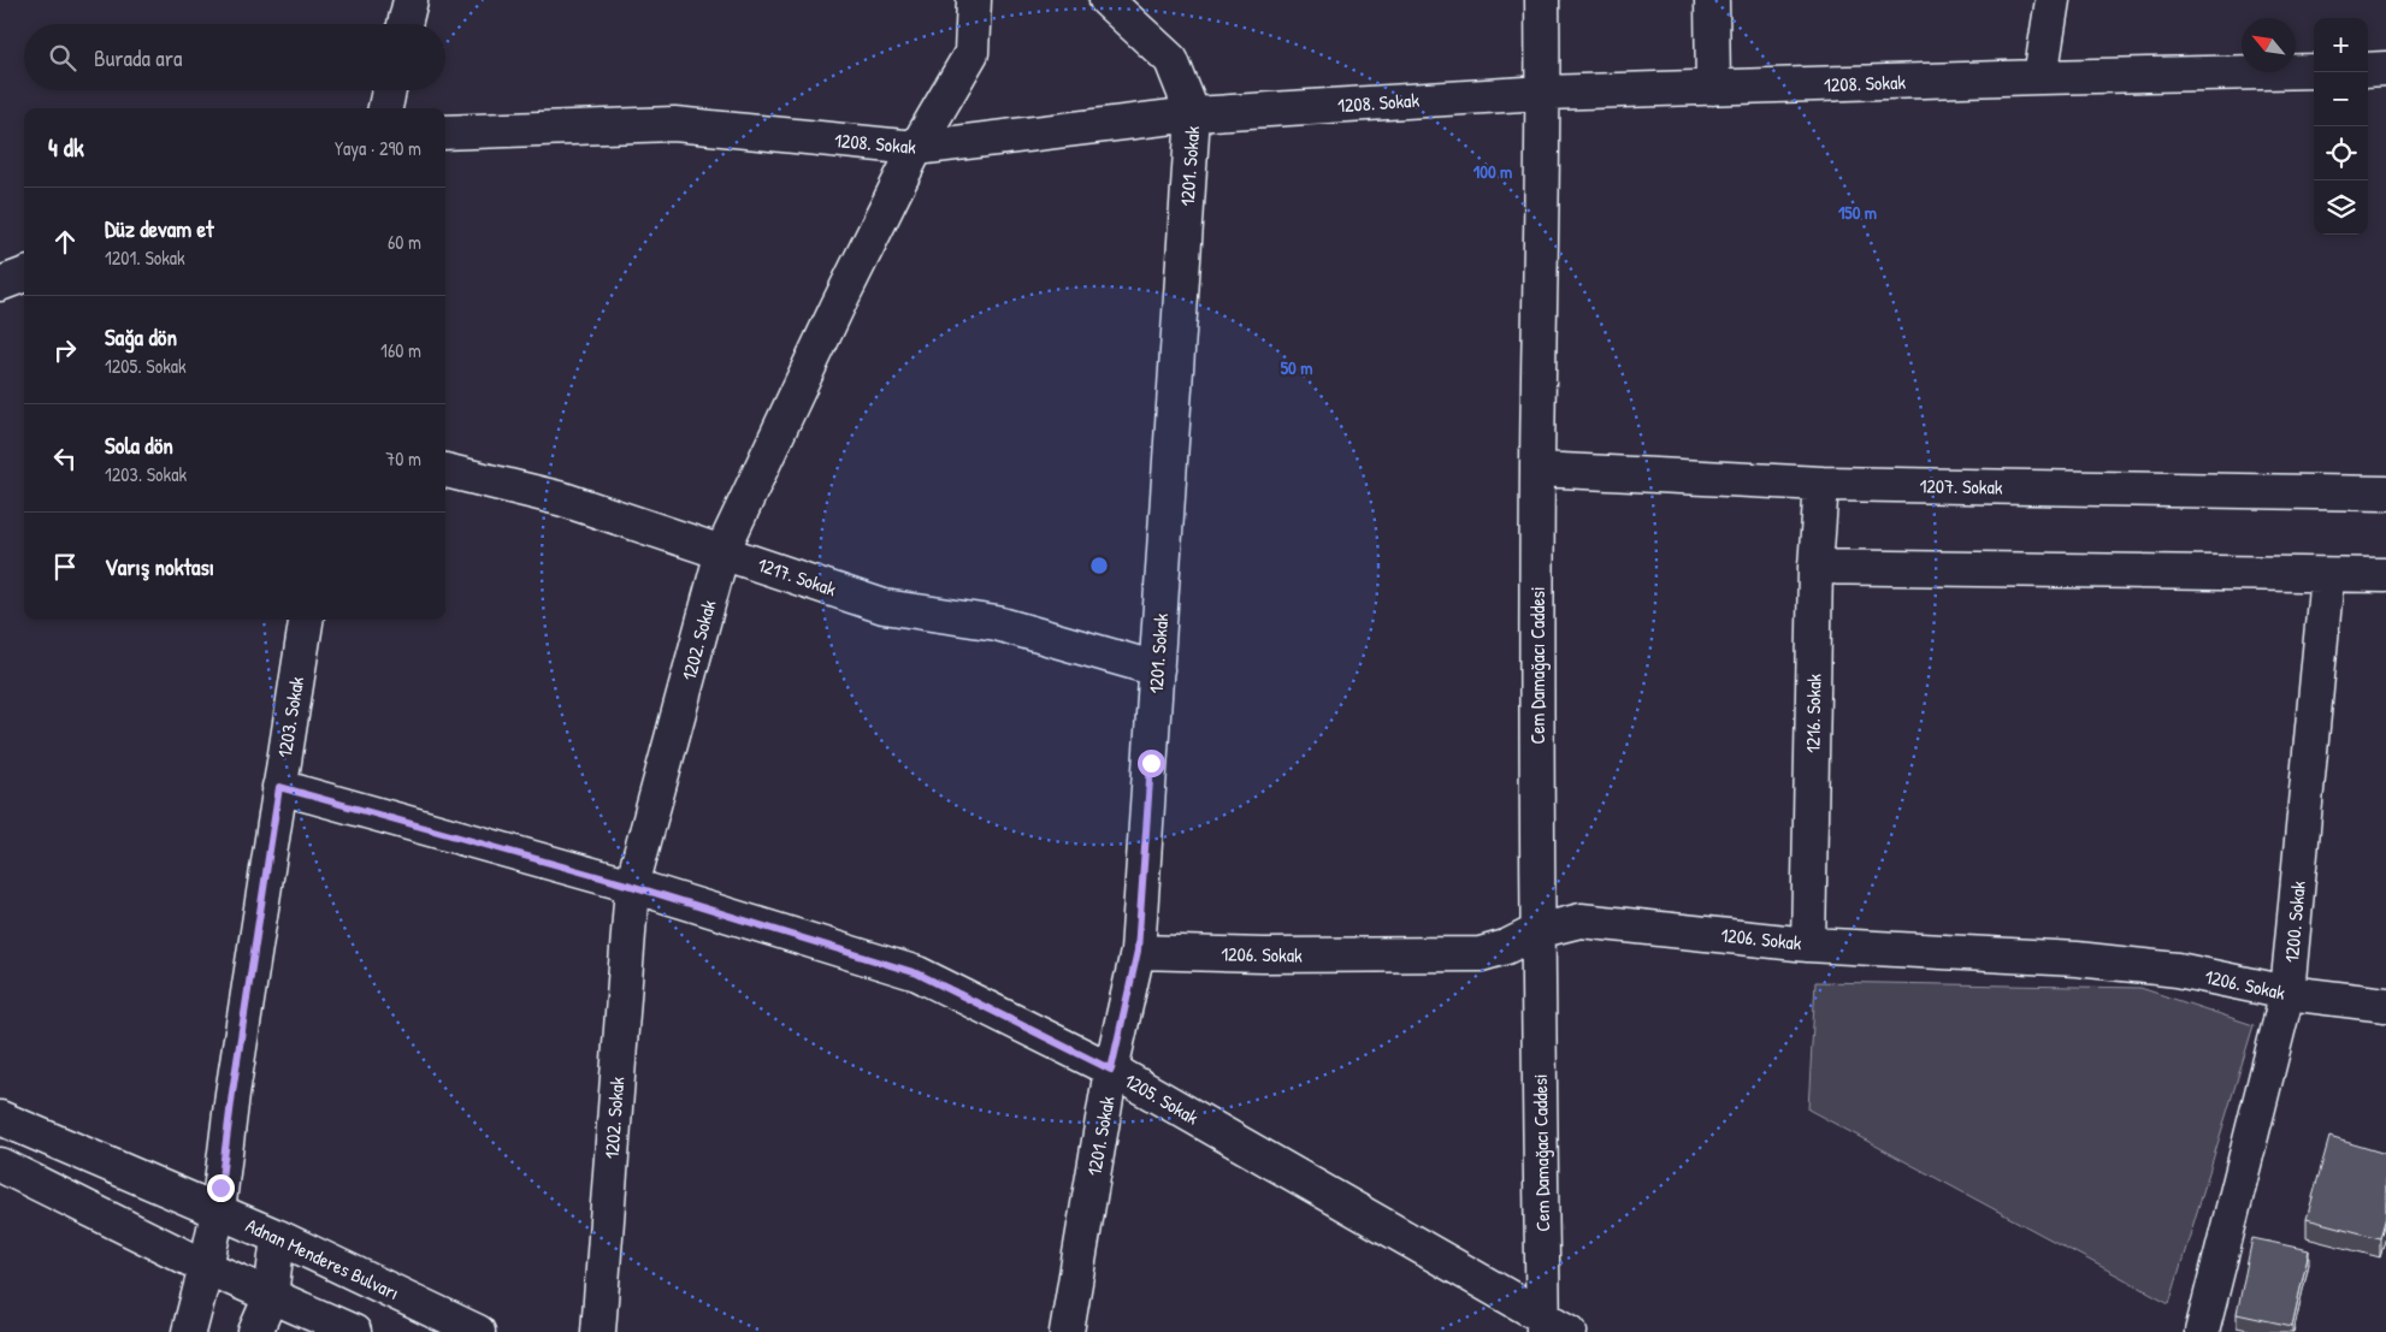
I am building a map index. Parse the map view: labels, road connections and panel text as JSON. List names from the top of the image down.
{
  "streets": {
    "street": [
      "1208. Sokak",
      "1201. Sokak",
      "1207. Sokak",
      "1217. Sokak",
      "1202. Sokak",
      "Cem Damağacı Caddesi",
      "1216. Sokak",
      "1203. Sokak",
      "1200. Sokak",
      "1206. Sokak",
      "1205. Sokak",
      "Adnan Menderes Bulvarı"
    ]
  },
  "crossings": [
    ["1208. Sokak", "1201. Sokak"],
    ["1208. Sokak", "1202. Sokak"],
    ["1208. Sokak", "Cem Damağacı Caddesi"],
    ["1201. Sokak", "1217. Sokak"],
    ["1201. Sokak", "1206. Sokak"],
    ["1201. Sokak", "1205. Sokak"],
    ["1207. Sokak", "Cem Damağacı Caddesi"],
    ["1207. Sokak", "1216. Sokak"],
    ["1217. Sokak", "1202. Sokak"],
    ["1202. Sokak", "1205. Sokak"],
    ["Cem Damağacı Caddesi", "1206. Sokak"],
    ["Cem Damağacı Caddesi", "1205. Sokak"],
    ["1216. Sokak", "1206. Sokak"],
    ["1203. Sokak", "1205. Sokak"],
    ["1203. Sokak", "Adnan Menderes Bulvarı"],
    ["1200. Sokak", "1206. Sokak"]
  ],
  "north": "top left",
  "page": {
    "map_buttons": ["+", "−"],
    "search": "Burada ara",
    "heading": ["4 dk", "Yaya · 290 m"],
    "list": [
      ["Düz devam et", "1201. Sokak", "60 m"],
      ["Sağa dön", "1205. Sokak", "160 m"],
      ["Sola dön", "1203. Sokak", "70 m"],
      "Varış noktası"
    ]
  },
  "rings": ["100 m", "150 m", "50 m"]
}
